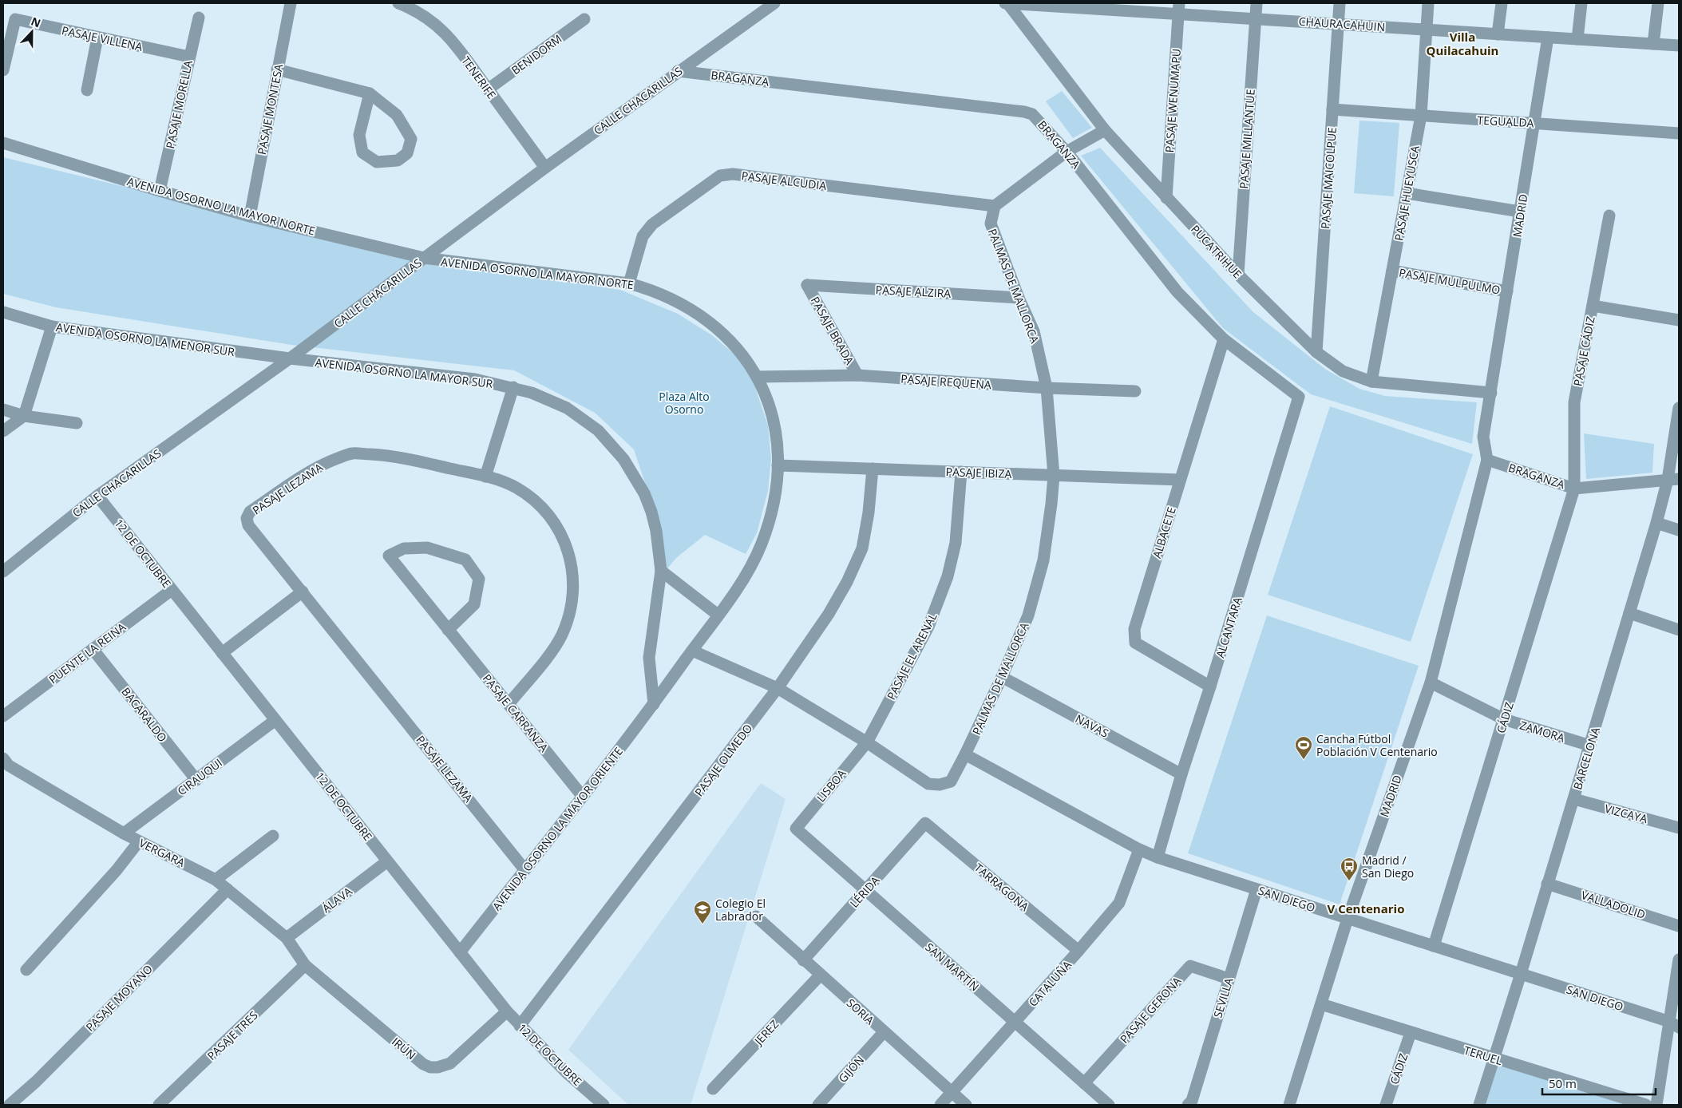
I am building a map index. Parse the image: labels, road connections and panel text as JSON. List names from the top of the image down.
{
  "streets": {
    "street": [
      "CHAURACAHUIN",
      "PASAJE VILLENA",
      "BENIDORM",
      "TENERIFE",
      "BRAGANZA",
      "CALLE CHACARILLAS",
      "PASAJE WENUMAPU",
      "PASAJE MORELLA",
      "PASAJE MONTESA",
      "TEGUALDA",
      "PASAJE MILLANTUE",
      "PASAJE MAICOLPUE",
      "PASAJE ALCUDIA",
      "PASAJE HUEYUSCA",
      "AVENIDA OSORNO LA MAYOR NORTE",
      "MADRID",
      "PUCATRIHUE",
      "PASAJE MULPULMO",
      "PALMAS DE MALLORCA",
      "PASAJE ALZIRA",
      "PASAJE BRADA",
      "AVENIDA OSORNO LA MENOR SUR",
      "PASAJE CÁDIZ",
      "AVENIDA OSORNO LA MAYOR SUR",
      "PASAJE REQUENA",
      "PASAJE IBIZA",
      "PASAJE LEZAMA",
      "ALBACETE",
      "12 DE OCTUBRE",
      "ALCANTARA",
      "PUENTE LA REINA",
      "PASAJE EL ARENAL",
      "PASAJE CARRANZA",
      "BACARALDO",
      "CÁDIZ",
      "NAVAS",
      "ZAMORA",
      "BARCELONA",
      "PASAJE OLMEDO",
      "CIRAUQUI",
      "LISBOA",
      "VIZCAYA",
      "AVENIDA OSORNO LA MAYOR ORIENTE",
      "VERGARA",
      "TARRAGONA",
      "LÉRIDA",
      "SAN DIEGO",
      "ÁLAVA",
      "VALLADOLID",
      "SAN MARTÍN",
      "CATALUÑA",
      "PASAJE MOYANO",
      "SEVILLA",
      "PASAJE GERONA",
      "SORIA",
      "JEREZ",
      "PASAJE TRES",
      "IRÚN",
      "TERUEL",
      "GIJÓN"
    ]
  },
  "crossings": [
    ["CHAURACAHUIN", "PASAJE WENUMAPU"],
    ["CHAURACAHUIN", "PASAJE MILLANTUE"],
    ["CHAURACAHUIN", "PASAJE MAICOLPUE"],
    ["CHAURACAHUIN", "PASAJE HUEYUSCA"],
    ["CHAURACAHUIN", "MADRID"],
    ["CHAURACAHUIN", "PUCATRIHUE"],
    ["PASAJE VILLENA", "PASAJE MORELLA"],
    ["BENIDORM", "TENERIFE"],
    ["TENERIFE", "CALLE CHACARILLAS"],
    ["BRAGANZA", "CALLE CHACARILLAS"],
    ["BRAGANZA", "MADRID"],
    ["BRAGANZA", "PASAJE CÁDIZ"],
    ["BRAGANZA", "ALBACETE"],
    ["BRAGANZA", "ALCANTARA"],
    ["BRAGANZA", "CÁDIZ"],
    ["BRAGANZA", "BARCELONA"],
    ["CALLE CHACARILLAS", "AVENIDA OSORNO LA MAYOR NORTE"],
    ["CALLE CHACARILLAS", "AVENIDA OSORNO LA MENOR SUR"],
    ["CALLE CHACARILLAS", "AVENIDA OSORNO LA MAYOR SUR"],
    ["CALLE CHACARILLAS", "12 DE OCTUBRE"],
    ["PASAJE WENUMAPU", "PUCATRIHUE"],
    ["PASAJE MORELLA", "AVENIDA OSORNO LA MAYOR NORTE"],
    ["PASAJE MONTESA", "AVENIDA OSORNO LA MAYOR NORTE"],
    ["TEGUALDA", "PASAJE MAICOLPUE"],
    ["TEGUALDA", "PASAJE HUEYUSCA"],
    ["TEGUALDA", "MADRID"],
    ["PASAJE MILLANTUE", "PUCATRIHUE"],
    ["PASAJE MAICOLPUE", "PUCATRIHUE"],
    ["PASAJE ALCUDIA", "AVENIDA OSORNO LA MAYOR NORTE"],
    ["PASAJE ALCUDIA", "PALMAS DE MALLORCA"],
    ["PASAJE HUEYUSCA", "PUCATRIHUE"],
    ["PASAJE HUEYUSCA", "PASAJE MULPULMO"],
    ["AVENIDA OSORNO LA MAYOR NORTE", "PALMAS DE MALLORCA"],
    ["AVENIDA OSORNO LA MAYOR NORTE", "AVENIDA OSORNO LA MAYOR SUR"],
    ["AVENIDA OSORNO LA MAYOR NORTE", "PASAJE REQUENA"],
    ["AVENIDA OSORNO LA MAYOR NORTE", "PASAJE IBIZA"],
    ["AVENIDA OSORNO LA MAYOR NORTE", "AVENIDA OSORNO LA MAYOR ORIENTE"],
    ["MADRID", "PUCATRIHUE"],
    ["MADRID", "PASAJE MULPULMO"],
    ["MADRID", "ZAMORA"],
    ["MADRID", "SAN DIEGO"],
    ["MADRID", "TERUEL"],
    ["PALMAS DE MALLORCA", "PASAJE ALZIRA"],
    ["PALMAS DE MALLORCA", "PASAJE REQUENA"],
    ["PALMAS DE MALLORCA", "PASAJE IBIZA"],
    ["PALMAS DE MALLORCA", "PASAJE EL ARENAL"],
    ["PALMAS DE MALLORCA", "NAVAS"],
    ["PALMAS DE MALLORCA", "PASAJE OLMEDO"],
    ["PALMAS DE MALLORCA", "LISBOA"],
    ["PALMAS DE MALLORCA", "SAN DIEGO"],
    ["PASAJE ALZIRA", "PASAJE BRADA"],
    ["PASAJE BRADA", "PASAJE REQUENA"],
    ["AVENIDA OSORNO LA MENOR SUR", "AVENIDA OSORNO LA MAYOR SUR"],
    ["PASAJE CÁDIZ", "CÁDIZ"],
    ["AVENIDA OSORNO LA MAYOR SUR", "AVENIDA OSORNO LA MAYOR ORIENTE"],
    ["PASAJE IBIZA", "ALBACETE"],
    ["PASAJE IBIZA", "PASAJE EL ARENAL"],
    ["PASAJE IBIZA", "PASAJE OLMEDO"],
    ["PASAJE LEZAMA", "PASAJE CARRANZA"],
    ["PASAJE LEZAMA", "AVENIDA OSORNO LA MAYOR ORIENTE"],
    ["ALBACETE", "ALCANTARA"],
    ["12 DE OCTUBRE", "PUENTE LA REINA"],
    ["12 DE OCTUBRE", "PASAJE OLMEDO"],
    ["12 DE OCTUBRE", "CIRAUQUI"],
    ["12 DE OCTUBRE", "AVENIDA OSORNO LA MAYOR ORIENTE"],
    ["12 DE OCTUBRE", "ÁLAVA"],
    ["12 DE OCTUBRE", "IRÚN"],
    ["ALCANTARA", "NAVAS"],
    ["ALCANTARA", "SAN DIEGO"],
    ["PUENTE LA REINA", "BACARALDO"],
    ["PASAJE EL ARENAL", "LISBOA"],
    ["PASAJE CARRANZA", "AVENIDA OSORNO LA MAYOR ORIENTE"],
    ["BACARALDO", "CIRAUQUI"],
    ["CÁDIZ", "ZAMORA"],
    ["CÁDIZ", "SAN DIEGO"],
    ["CÁDIZ", "TERUEL"],
    ["ZAMORA", "BARCELONA"],
    ["BARCELONA", "VIZCAYA"],
    ["BARCELONA", "SAN DIEGO"],
    ["BARCELONA", "VALLADOLID"],
    ["BARCELONA", "TERUEL"],
    ["CIRAUQUI", "VERGARA"],
    ["LISBOA", "SAN MARTÍN"],
    ["VERGARA", "ÁLAVA"],
    ["VERGARA", "PASAJE MOYANO"],
    ["VERGARA", "PASAJE TRES"],
    ["VERGARA", "IRÚN"],
    ["TARRAGONA", "LÉRIDA"],
    ["TARRAGONA", "CATALUÑA"],
    ["LÉRIDA", "SAN MARTÍN"],
    ["LÉRIDA", "SORIA"],
    ["SAN DIEGO", "CATALUÑA"],
    ["SAN DIEGO", "SEVILLA"],
    ["SAN MARTÍN", "CATALUÑA"],
    ["SAN MARTÍN", "PASAJE GERONA"],
    ["CATALUÑA", "SORIA"],
    ["SEVILLA", "PASAJE GERONA"],
    ["SORIA", "JEREZ"],
    ["SORIA", "GIJÓN"],
    ["PASAJE TRES", "IRÚN"]
  ],
  "districts": ["Villa Quilacahuin", "V Centenario"],
  "parks": ["Plaza Alto Osorno"],
  "places": {
    "sports": ["Cancha Fútbol Población V Centenario"],
    "bus stop": ["Madrid / San Diego"],
    "school or university": ["Colegio El Labrador"]
  },
  "scale_bar": "50 m",
  "north": "top"
}
